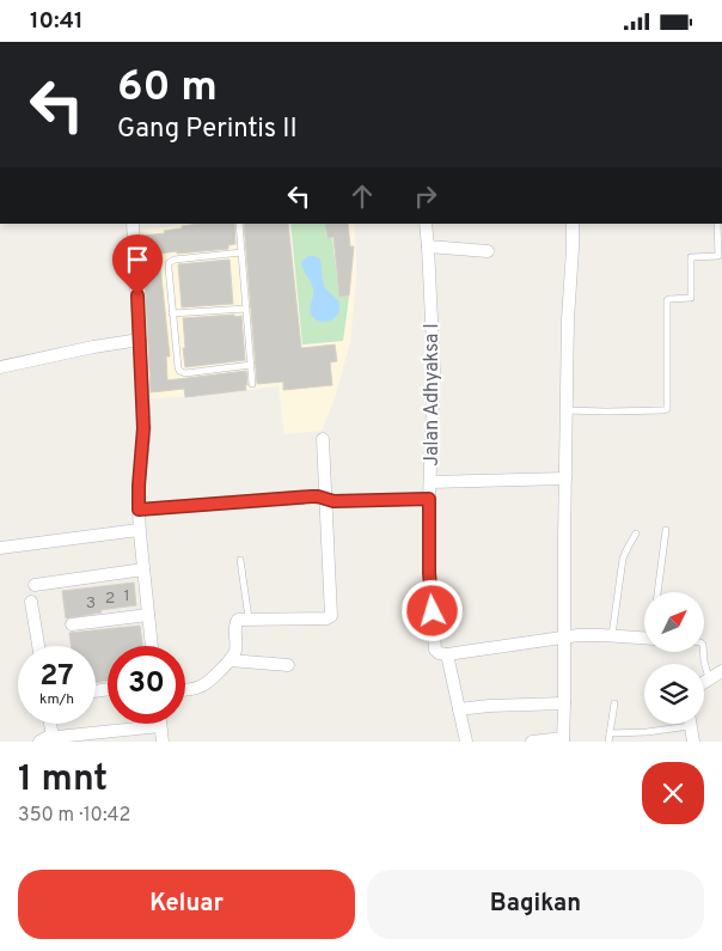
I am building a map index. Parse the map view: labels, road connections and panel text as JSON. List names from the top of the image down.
{
  "streets": {
    "street": ["Jalan Adhyaksa I"]
  },
  "house_numbers": ["1", "2", "3"],
  "north": "top right",
  "page": {
    "status": "10:41",
    "turn": ["60 m", "Gang Perintis II"],
    "speed": "27 km/h",
    "limit": "30",
    "heading": ["1 mnt", "350 m · 10:42"],
    "buttons": ["Keluar", "Bagikan"]
  }
}
